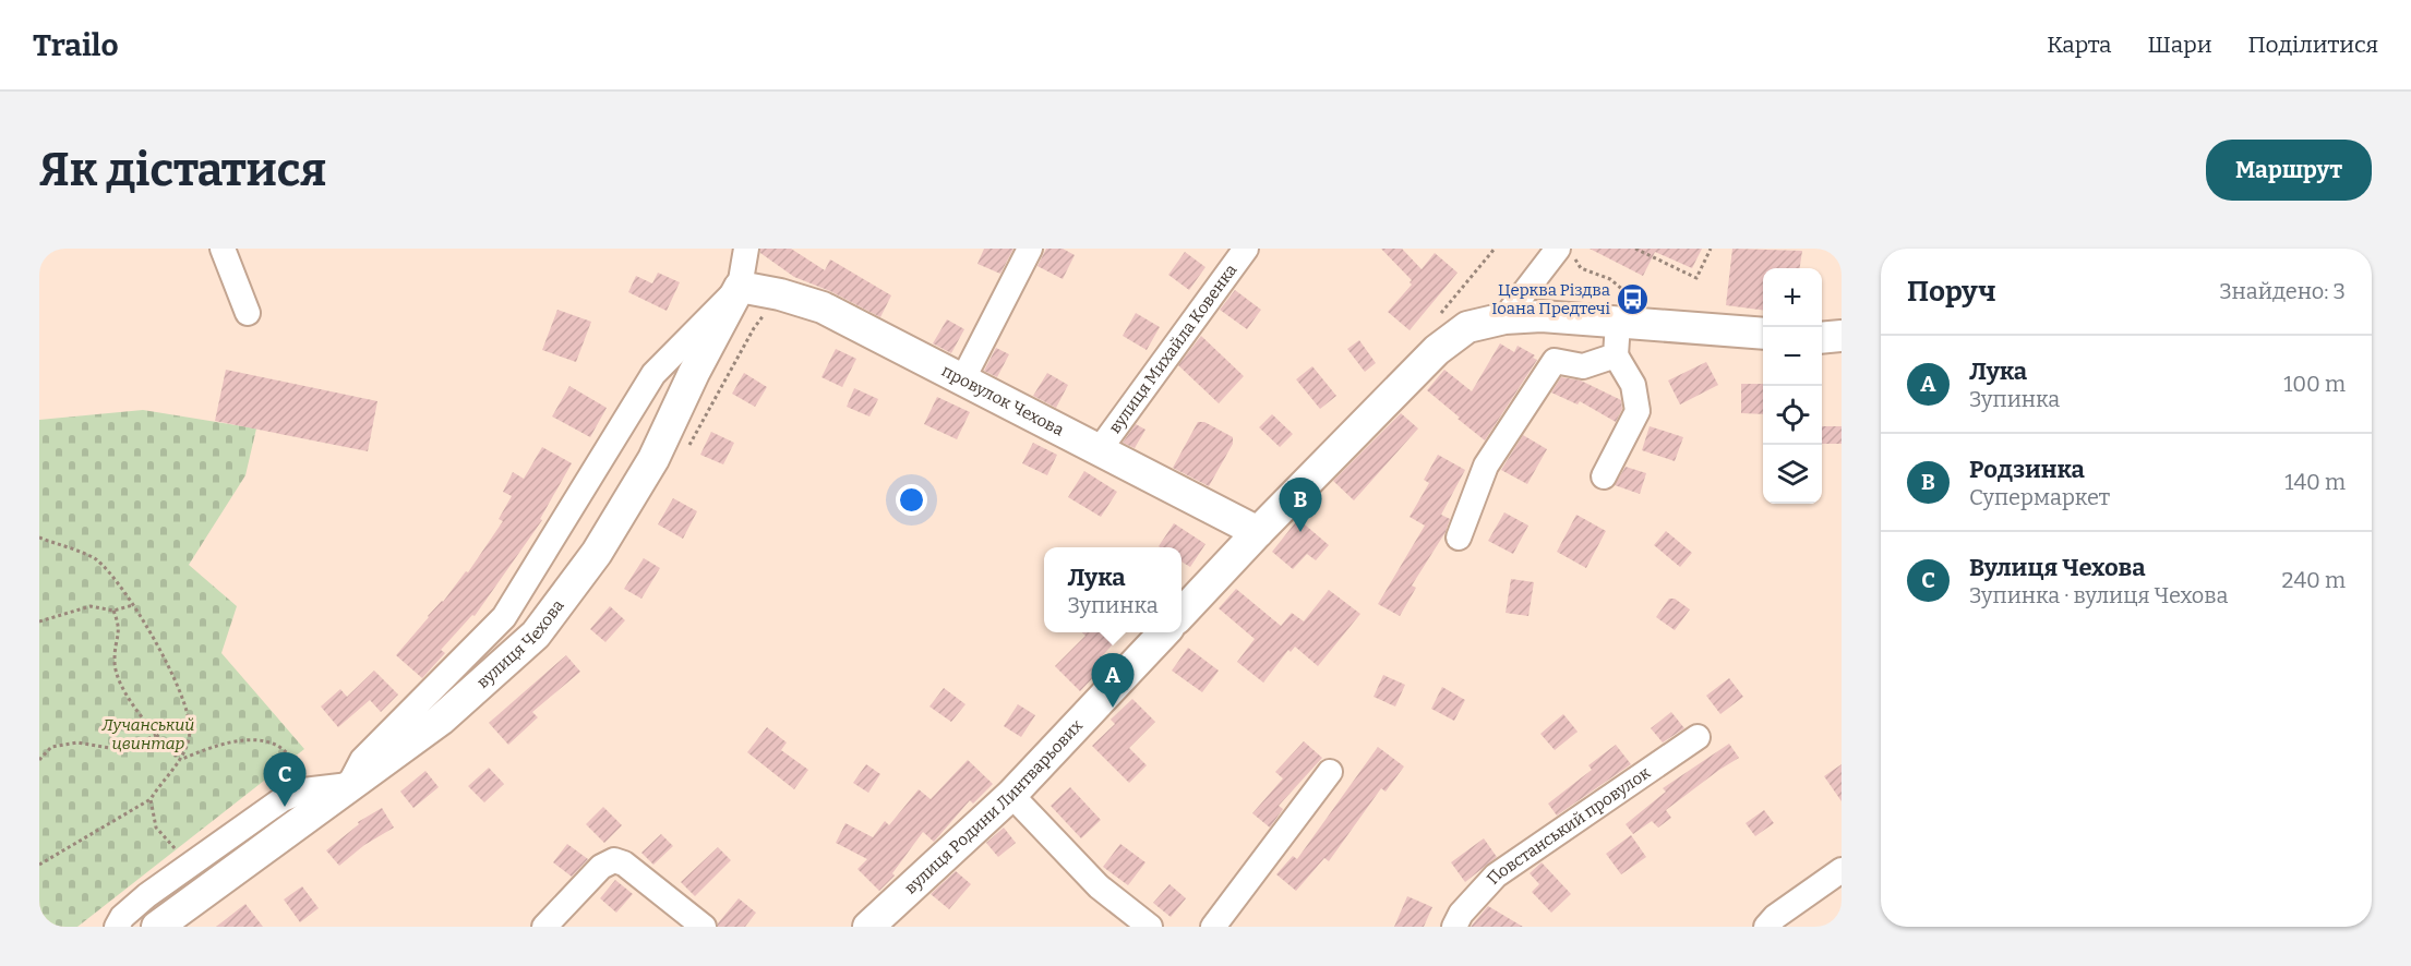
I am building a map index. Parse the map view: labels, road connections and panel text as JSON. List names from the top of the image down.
{
  "streets": {
    "main road": ["провулок Чехова", "вулиця Чехова", "вулиця Родини Линтварьових"],
    "street": ["вулиця Михайла Ковенка", "Повстанський провулок"]
  },
  "crossings": [
    ["вулиця Михайла Ковенка", "провулок Чехова"],
    ["провулок Чехова", "вулиця Чехова"]
  ],
  "parks": ["Лучанський цвинтар"],
  "places": {
    "bus stop": ["Церква Різдва Іоана Предтечі"]
  },
  "page": {
    "header": "Trailo",
    "nav": ["Карта", "Шари", "Поділитися"],
    "buttons": "Маршрут",
    "title": "Як дістатися",
    "heading": ["Поруч", "Знайдено: 3"],
    "map_buttons": ["+", "−"],
    "list": [
      {
        "mark": "A",
        "name": "Лука",
        "note": "Зупинка",
        "value": "100 m"
      },
      {
        "mark": "B",
        "name": "Родзинка",
        "note": "Супермаркет",
        "value": "140 m"
      },
      {
        "mark": "C",
        "name": "Вулиця Чехова",
        "note": "Зупинка · вулиця Чехова",
        "value": "240 m"
      }
    ],
    "pins": ["B", "A", "C"],
    "popup": ["Лука", "Зупинка"]
  }
}
